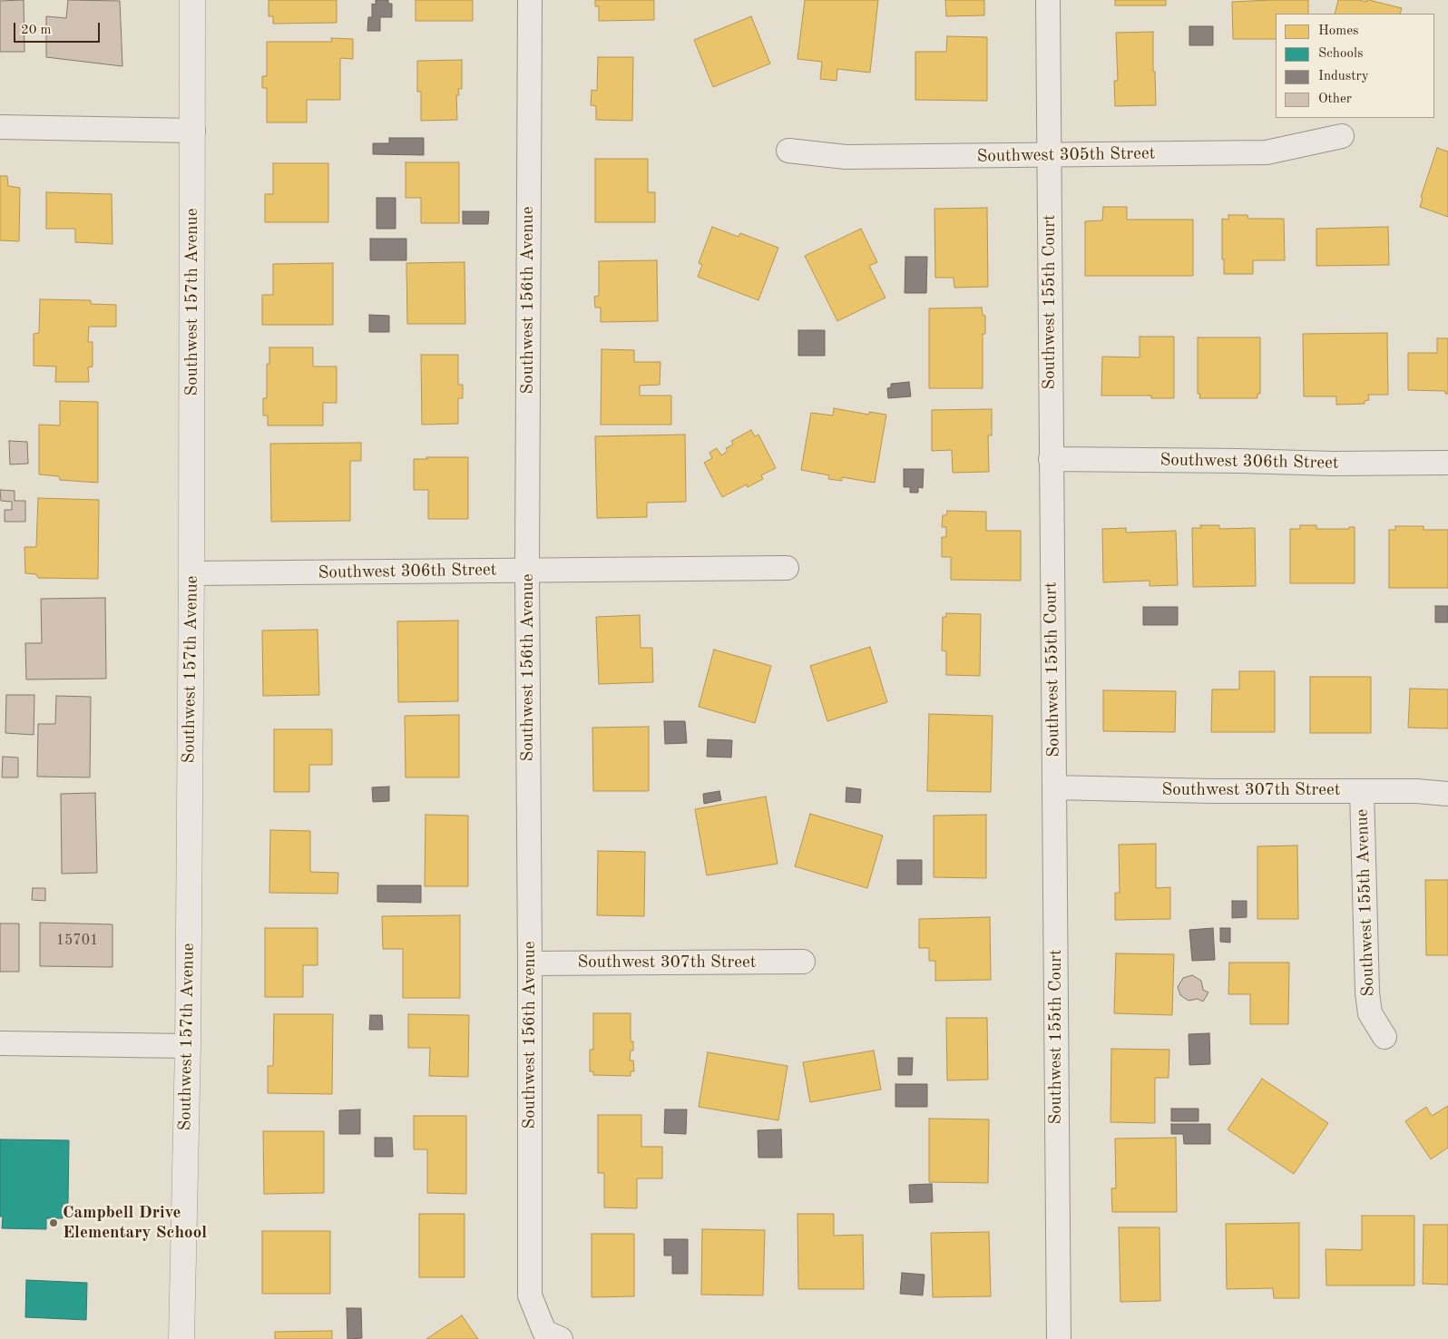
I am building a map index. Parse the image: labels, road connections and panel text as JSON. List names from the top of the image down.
{
  "streets": {
    "street": [
      "Southwest 305th Street",
      "Southwest 156th Avenue",
      "Southwest 157th Avenue",
      "Southwest 155th Court",
      "Southwest 306th Street",
      "Southwest 307th Street",
      "Southwest 155th Avenue"
    ]
  },
  "crossings": [
    ["Southwest 305th Street", "Southwest 155th Court"],
    ["Southwest 156th Avenue", "Southwest 306th Street"],
    ["Southwest 156th Avenue", "Southwest 307th Street"],
    ["Southwest 157th Avenue", "Southwest 306th Street"],
    ["Southwest 155th Court", "Southwest 306th Street"],
    ["Southwest 155th Court", "Southwest 307th Street"],
    ["Southwest 307th Street", "Southwest 155th Avenue"]
  ],
  "places": ["Campbell Drive Elementary School"],
  "house_numbers": ["15701"],
  "legend": [
    "Homes",
    "Schools",
    "Industry",
    "Other"
  ],
  "scale_bar": "20 m"
}
